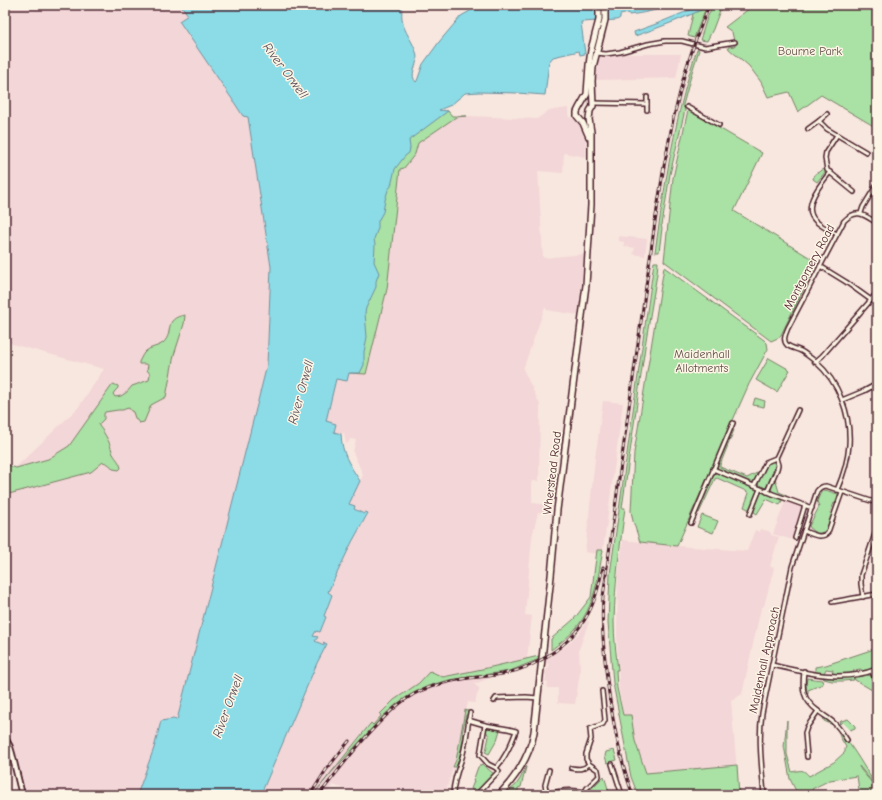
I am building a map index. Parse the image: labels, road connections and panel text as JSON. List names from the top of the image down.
{
  "streets": {
    "main road": ["Wherstead Road"],
    "street": ["Montgomery Road", "Maidenhall Approach"]
  },
  "water": ["River Orwell"],
  "parks": ["Bourne Park", "Maidenhall Allotments"]
}
